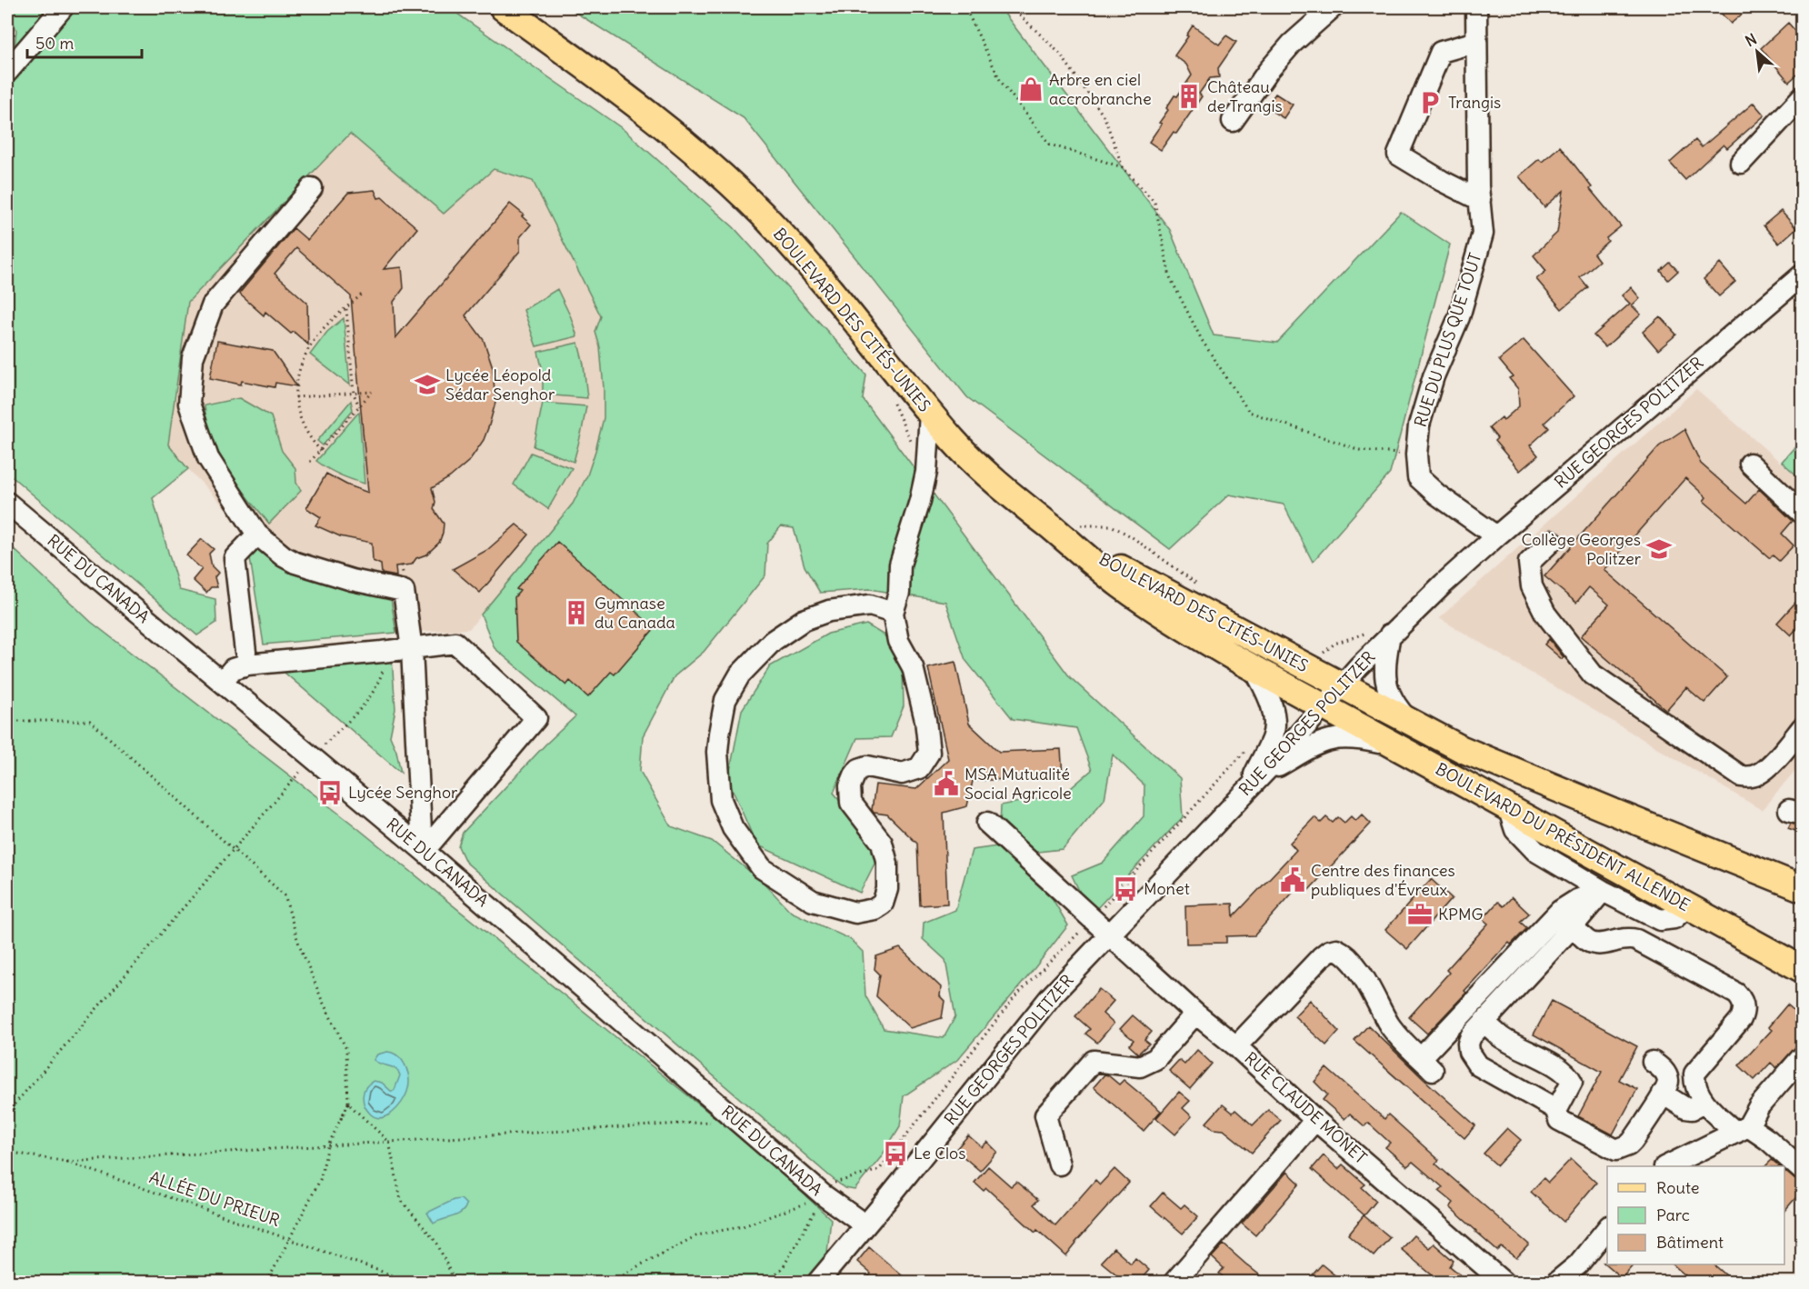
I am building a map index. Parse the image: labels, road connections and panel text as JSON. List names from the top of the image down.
{
  "streets": {
    "main road": ["BOULEVARD DES CITÉS-UNIES", "BOULEVARD DU PRÉSIDENT ALLENDE"],
    "street": [
      "RUE DU PLUS QUE TOUT",
      "RUE GEORGES POLITZER",
      "RUE DU CANADA",
      "RUE CLAUDE MONET"
    ],
    "path": ["ALLÉE DU PRIEUR"]
  },
  "crossings": [
    ["BOULEVARD DES CITÉS-UNIES", "RUE GEORGES POLITZER"],
    ["BOULEVARD DES CITÉS-UNIES", "BOULEVARD DU PRÉSIDENT ALLENDE"],
    ["RUE DU PLUS QUE TOUT", "RUE GEORGES POLITZER"],
    ["RUE GEORGES POLITZER", "RUE DU CANADA"],
    ["RUE GEORGES POLITZER", "BOULEVARD DU PRÉSIDENT ALLENDE"],
    ["RUE GEORGES POLITZER", "RUE CLAUDE MONET"]
  ],
  "places": {
    "shop": ["Arbre en ciel accrobranche"],
    "building": ["Château de Trangis", "Gymnase du Canada"],
    "parking": ["Trangis"],
    "school or university": ["Lycée Léopold Sédar Senghor", "Collège Georges Politzer"],
    "public building": ["MSA Mutualité Social Agricole", "Centre des finances publiques d'Évreux"],
    "bus stop": ["Lycée Senghor", "Monet", "Le Clos"],
    "office": ["KPMG"]
  },
  "legend": ["Route", "Parc", "Bâtiment"],
  "scale_bar": "50 m",
  "north": "top left"
}
